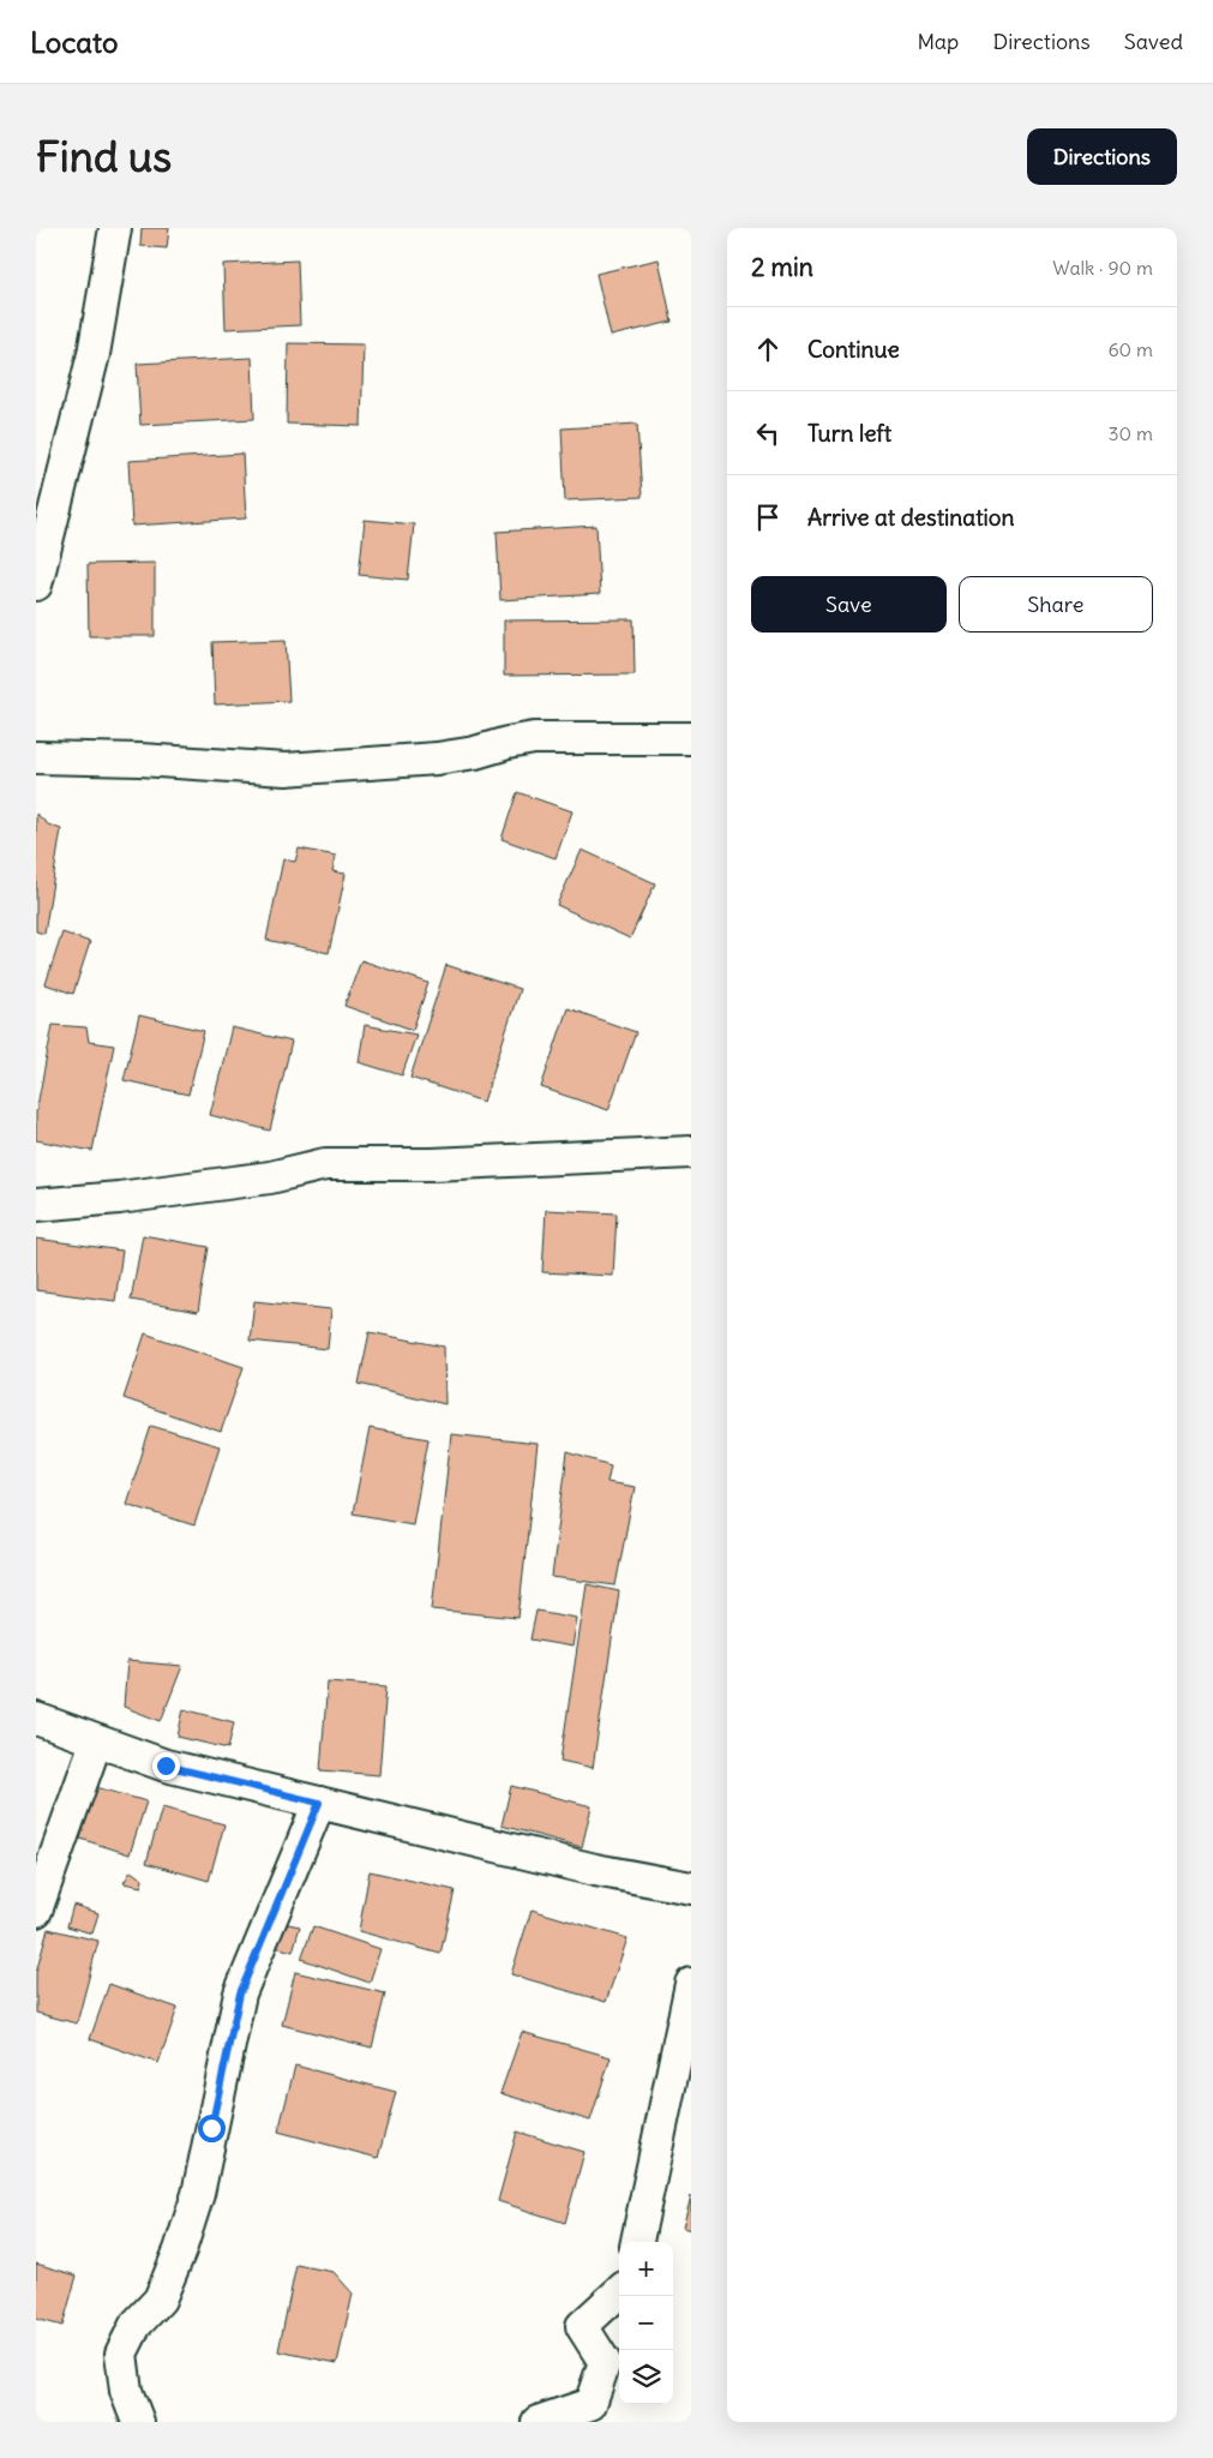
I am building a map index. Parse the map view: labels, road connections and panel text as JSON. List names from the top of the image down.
{
  "page": {
    "header": "Locato",
    "nav": ["Map", "Directions", "Saved"],
    "buttons": [
      "Directions",
      ["Save", "Share"]
    ],
    "title": "Find us",
    "heading": ["2 min", "Walk · 90 m"],
    "list": [
      ["Continue", "60 m"],
      ["Turn left", "30 m"],
      "Arrive at destination"
    ],
    "map_buttons": ["+", "−"]
  }
}
